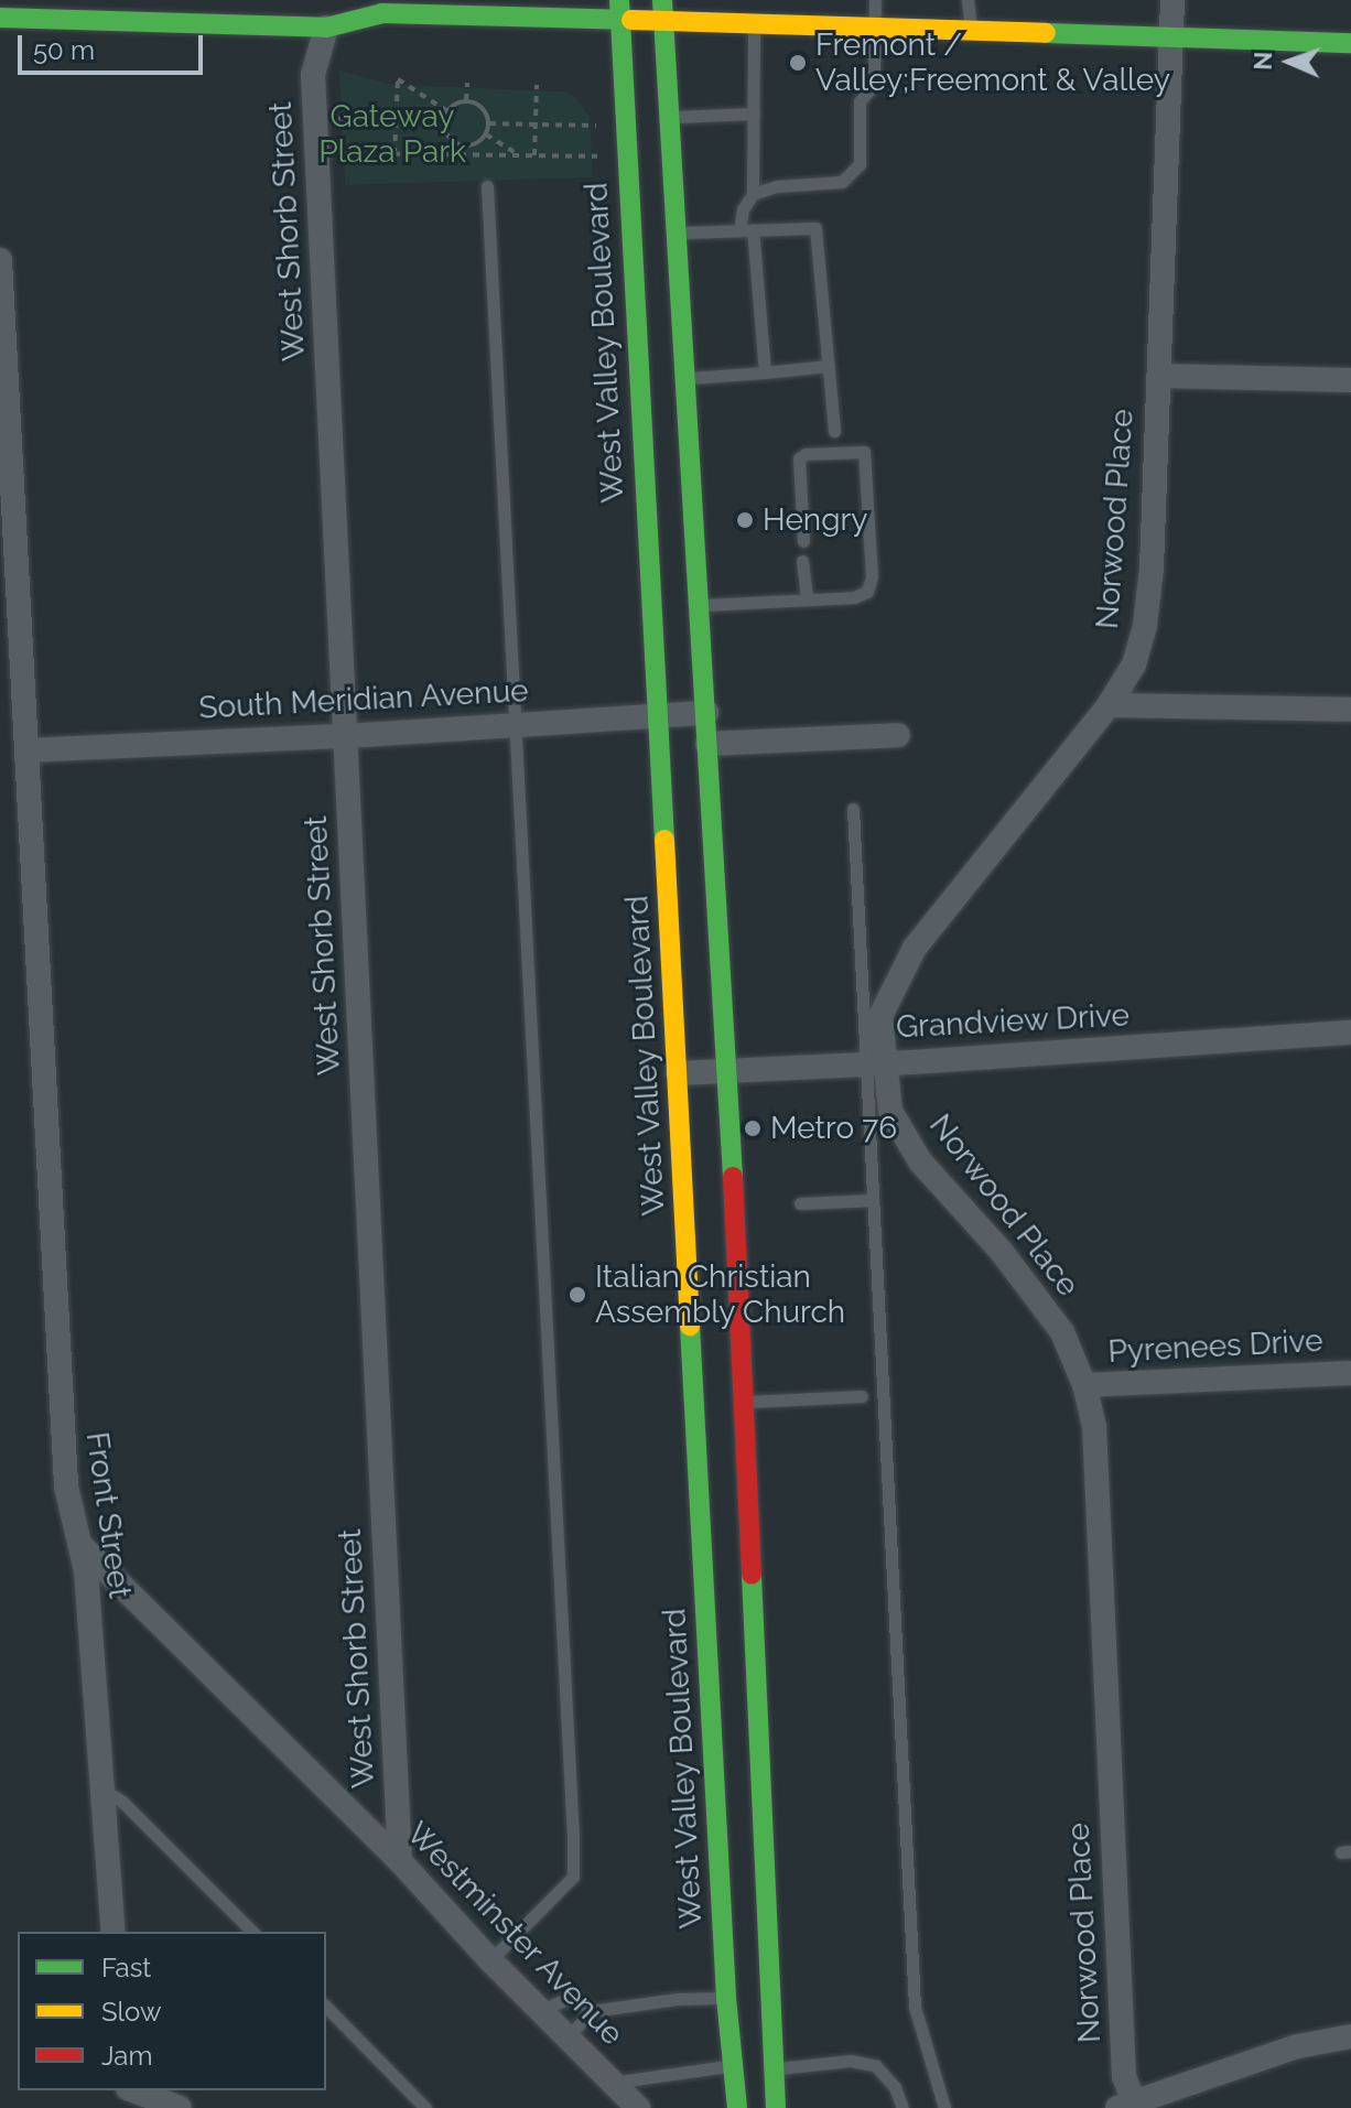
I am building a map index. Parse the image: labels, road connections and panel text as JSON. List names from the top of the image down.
{
  "streets": {
    "main road": ["West Valley Boulevard"],
    "street": [
      "West Shorb Street",
      "Norwood Place",
      "South Meridian Avenue",
      "Grandview Drive",
      "Pyrenees Drive",
      "Front Street",
      "Westminster Avenue"
    ]
  },
  "crossings": [
    ["West Shorb Street", "South Meridian Avenue"],
    ["West Shorb Street", "Westminster Avenue"],
    ["West Valley Boulevard", "South Meridian Avenue"],
    ["West Valley Boulevard", "Grandview Drive"],
    ["Norwood Place", "Grandview Drive"],
    ["Norwood Place", "Pyrenees Drive"],
    ["South Meridian Avenue", "Front Street"],
    ["Front Street", "Westminster Avenue"]
  ],
  "parks": ["Gateway Plaza Park"],
  "places": [
    "Fremont / Valley;Freemont & Valley",
    "Hengry",
    "Metro 76",
    "Italian Christian Assembly Church"
  ],
  "legend": ["Fast", "Slow", "Jam"],
  "scale_bar": "50 m",
  "north": "left"
}
